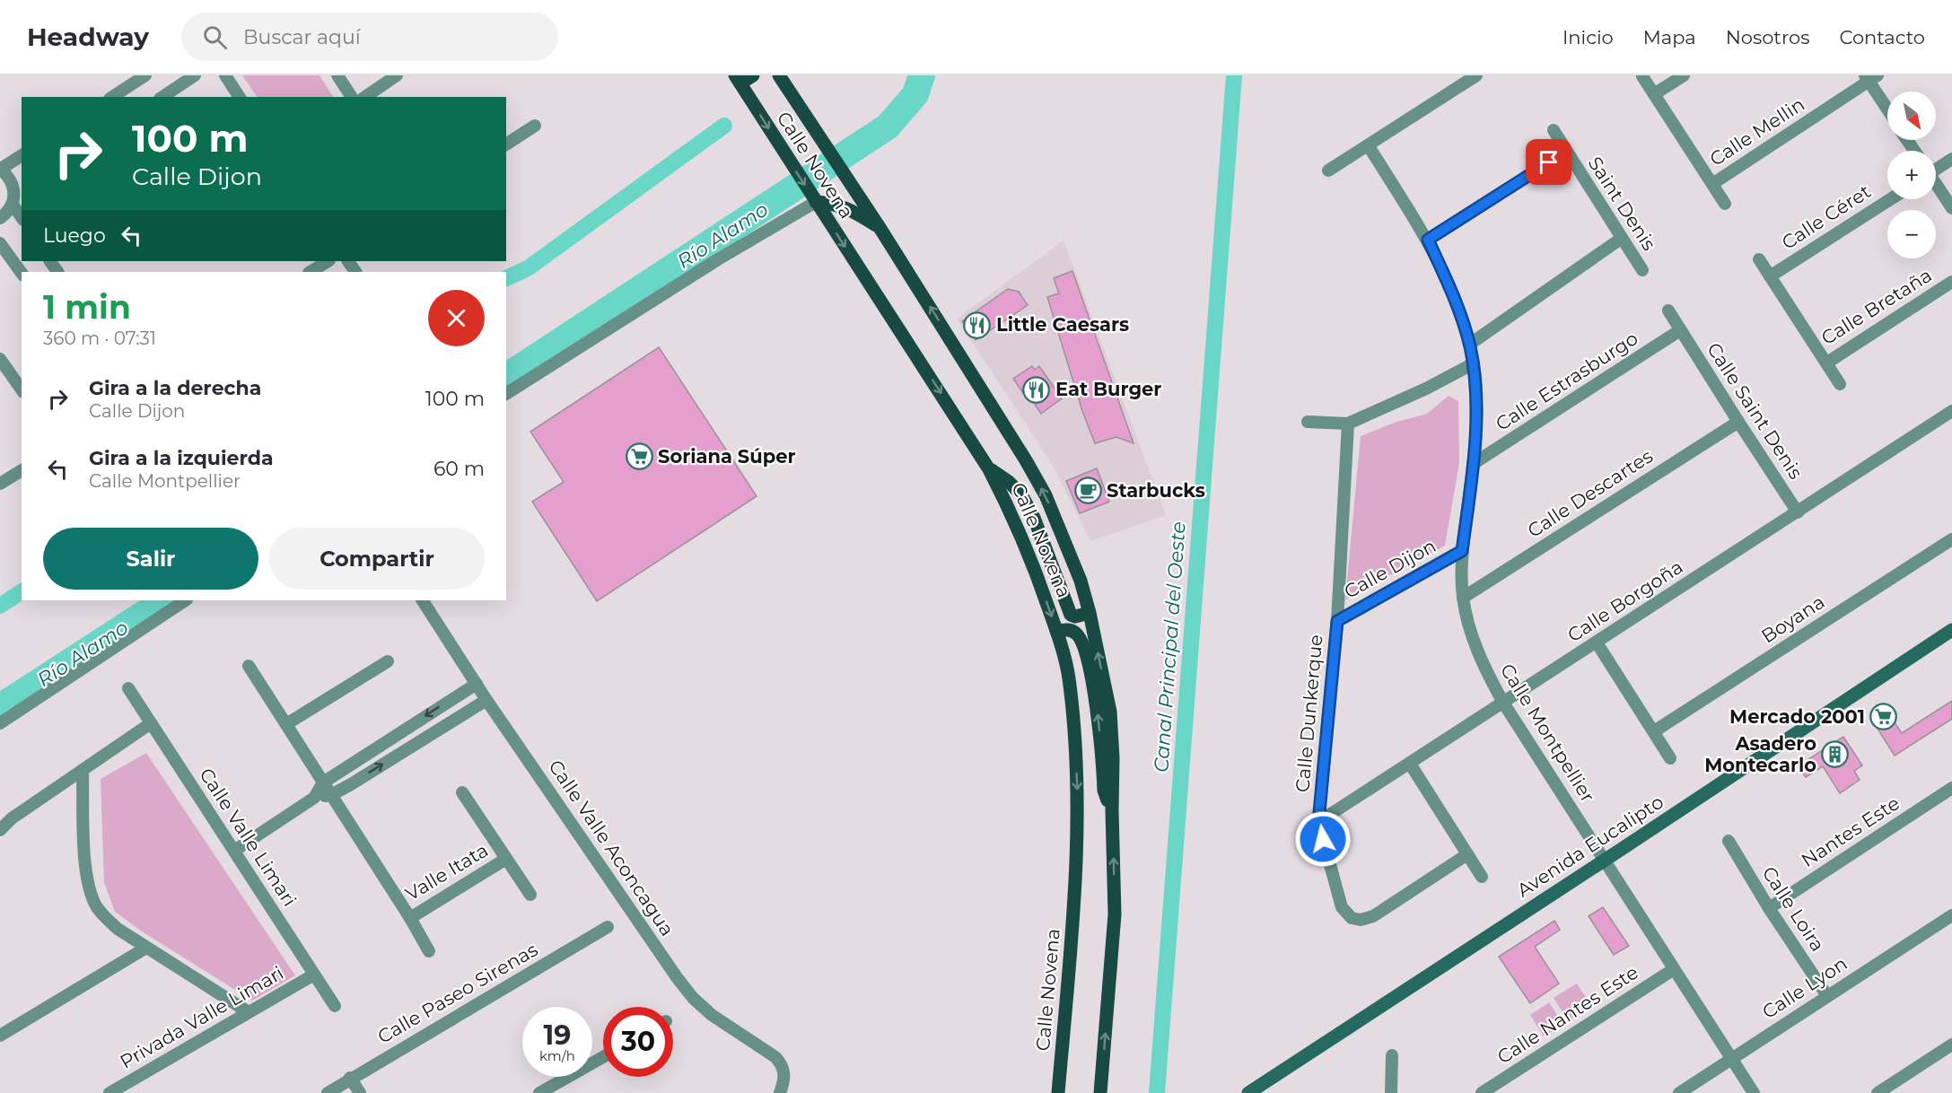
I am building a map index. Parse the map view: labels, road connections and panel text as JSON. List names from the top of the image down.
{
  "streets": {
    "main road": ["Calle Novena"],
    "street": [
      "Calle Mellin",
      "Saint Denis",
      "Calle Céret",
      "Calle Bretaña",
      "Calle Estrasburgo",
      "Calle Saint Denis",
      "Calle Descartes",
      "Calle Dijon",
      "Calle Borgoña",
      "Boyana",
      "Calle Dunkerque",
      "Calle Montpellier",
      "Nantes Este",
      "Calle Valle Limari",
      "Avenida Eucalipto",
      "Calle Valle Aconcagua",
      "Valle Itata",
      "Calle Loira",
      "Calle Lyon",
      "Calle Paseo Sirenas",
      "Calle Nantes Este",
      "Privada Valle Limari"
    ]
  },
  "crossings": [
    ["Calle Céret", "Calle Bretaña"],
    ["Calle Estrasburgo", "Calle Saint Denis"],
    ["Calle Estrasburgo", "Calle Montpellier"],
    ["Calle Saint Denis", "Calle Descartes"],
    ["Calle Saint Denis", "Calle Borgoña"],
    ["Calle Descartes", "Calle Montpellier"],
    ["Calle Dijon", "Calle Dunkerque"],
    ["Calle Dijon", "Calle Montpellier"],
    ["Calle Borgoña", "Calle Dunkerque"],
    ["Calle Borgoña", "Calle Montpellier"],
    ["Calle Montpellier", "Avenida Eucalipto"],
    ["Calle Montpellier", "Calle Lyon"],
    ["Calle Montpellier", "Calle Nantes Este"],
    ["Nantes Este", "Calle Loira"],
    ["Calle Valle Limari", "Privada Valle Limari"],
    ["Calle Loira", "Calle Lyon"]
  ],
  "water": ["Río Alamo", "Canal Principal del Oeste"],
  "places": {
    "restaurant": ["Little Caesars", "Eat Burger"],
    "supermarket": ["Soriana Súper", "Mercado 2001"],
    "cafe": ["Starbucks"],
    "building": ["Asadero Montecarlo"]
  },
  "north": "bottom right",
  "page": {
    "header": "Headway",
    "search": "Buscar aquí",
    "nav": [
      "Inicio",
      "Mapa",
      "Nosotros",
      "Contacto"
    ],
    "map_buttons": ["+", "−"],
    "turn": ["100 m", "Calle Dijon"],
    "then": "Luego",
    "heading": ["1 min", "360 m · 07:31"],
    "list": [
      {
        "name": "Gira a la derecha",
        "note": "Calle Dijon",
        "value": "100 m"
      },
      {
        "name": "Gira a la izquierda",
        "note": "Calle Montpellier",
        "value": "60 m"
      }
    ],
    "buttons": ["Salir", "Compartir"],
    "speed": "19 km/h",
    "limit": "30"
  }
}
